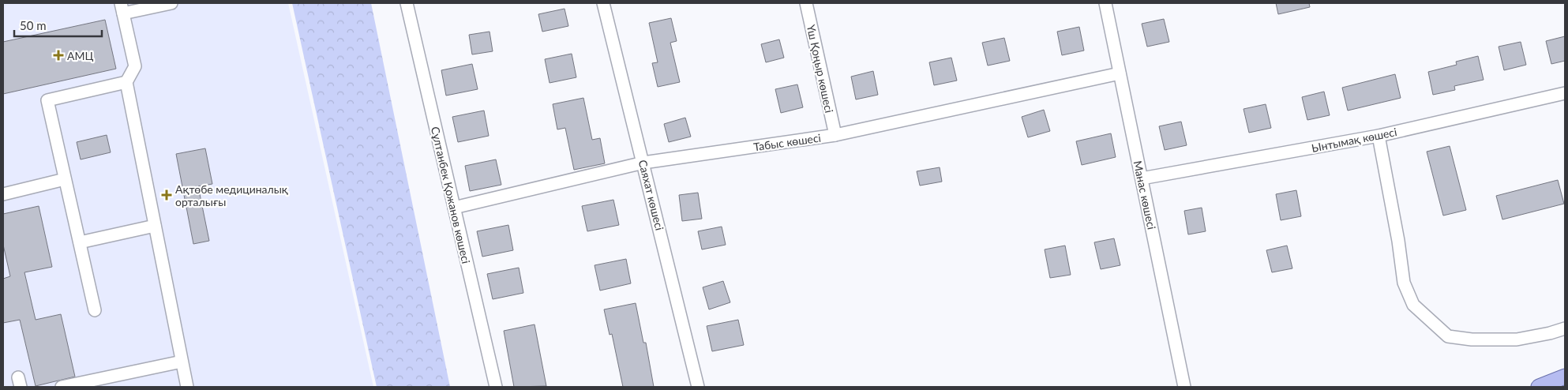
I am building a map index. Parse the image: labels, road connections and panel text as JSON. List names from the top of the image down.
{
  "streets": {
    "street": [
      "Үш Қоңыр көшесі",
      "Ынтымақ көшесі",
      "Табыс көшесі",
      "Сұлтанбек Қожанов көшесі",
      "Саяхат көшесі",
      "Манас көшесі"
    ]
  },
  "crossings": [
    ["Үш Қоңыр көшесі", "Табыс көшесі"],
    ["Ынтымақ көшесі", "Манас көшесі"],
    ["Табыс көшесі", "Сұлтанбек Қожанов көшесі"],
    ["Табыс көшесі", "Саяхат көшесі"],
    ["Табыс көшесі", "Манас көшесі"]
  ],
  "places": {
    "health": ["АМЦ", "Ақтөбе медициналық орталығы"]
  },
  "scale_bar": "50 m"
}
